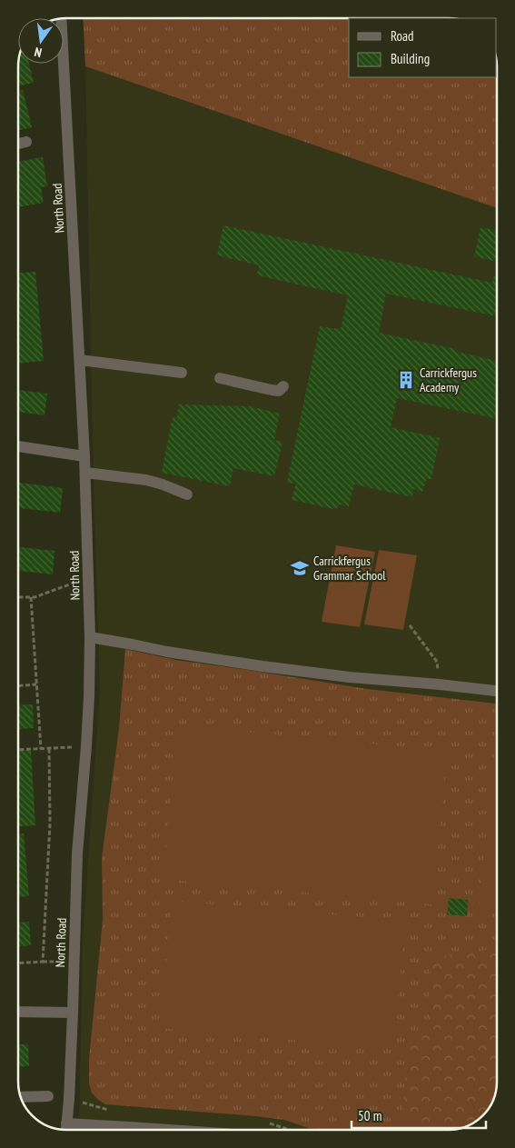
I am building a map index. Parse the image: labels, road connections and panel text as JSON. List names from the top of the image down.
{
  "streets": {
    "street": ["North Road"]
  },
  "places": {
    "building": ["Carrickfergus Academy"],
    "school or university": ["Carrickfergus Grammar School"]
  },
  "legend": ["Road", "Building"],
  "scale_bar": "50 m",
  "north": "bottom"
}
